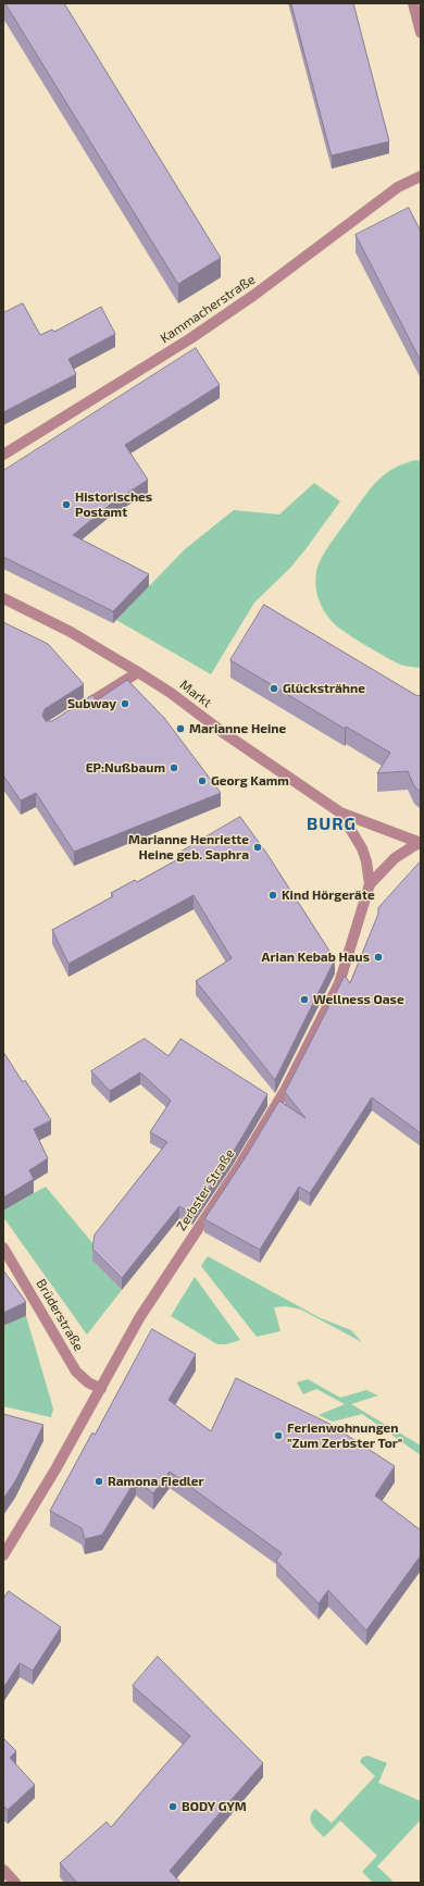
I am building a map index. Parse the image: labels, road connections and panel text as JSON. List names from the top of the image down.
{
  "streets": {
    "street": [
      "Kammacherstraße",
      "Markt",
      "Zerbster Straße",
      "Brüderstraße"
    ]
  },
  "crossings": [
    ["Markt", "Zerbster Straße"],
    ["Zerbster Straße", "Brüderstraße"]
  ],
  "districts": ["BURG"],
  "places": [
    "Historisches Postamt",
    "Glücksträhne",
    "Subway",
    "Marianne Heine",
    "EP:Nußbaum",
    "Georg Kamm",
    "Marianne Henriette Heine geb. Saphra",
    "Kind Hörgeräte",
    "Arian Kebab Haus",
    "Wellness Oase",
    "Ferienwohnungen \"Zum Zerbster Tor\"",
    "Ramona Fiedler",
    "BODY GYM"
  ]
}
